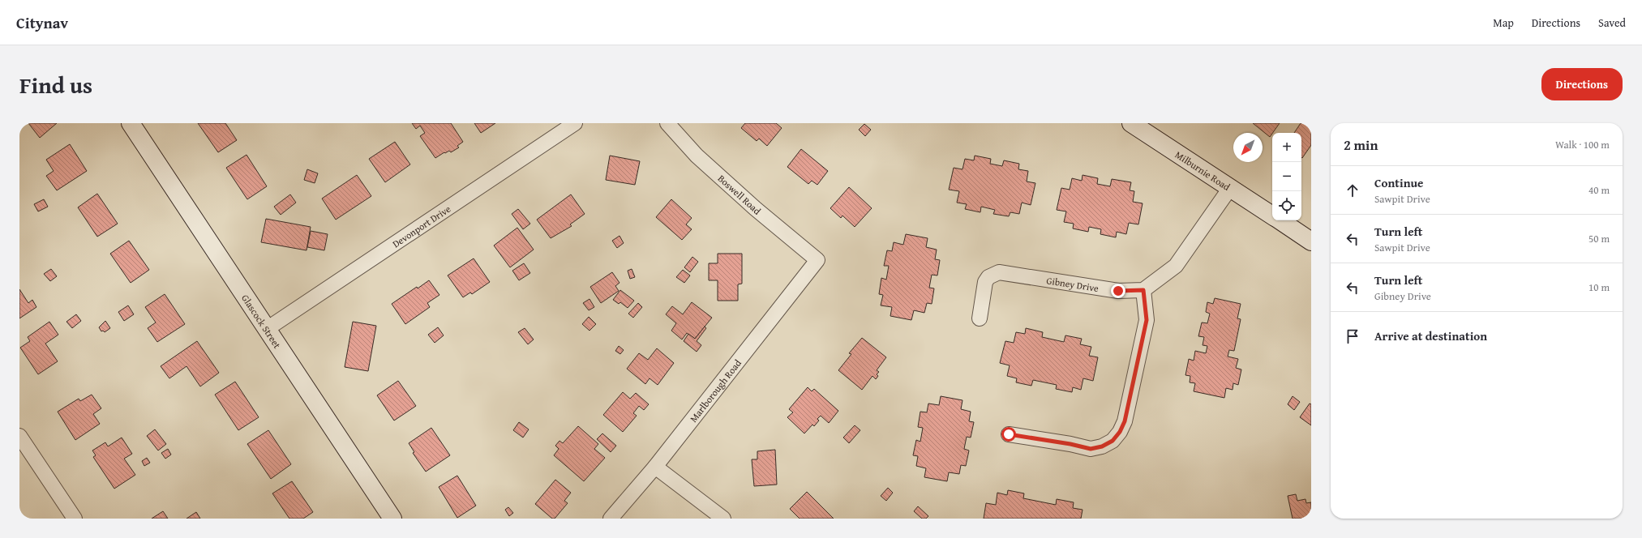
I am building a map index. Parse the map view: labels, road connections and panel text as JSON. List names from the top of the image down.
{
  "streets": {
    "street": [
      "Milburnie Road",
      "Boswell Road",
      "Devonport Drive",
      "Gibney Drive",
      "Glascock Street",
      "Marlborough Road"
    ]
  },
  "crossings": [
    ["Boswell Road", "Marlborough Road"],
    ["Devonport Drive", "Glascock Street"]
  ],
  "north": "bottom left",
  "page": {
    "header": "Citynav",
    "nav": ["Map", "Directions", "Saved"],
    "title": "Find us",
    "buttons": "Directions",
    "heading": ["2 min", "Walk · 100 m"],
    "map_buttons": ["+", "−"],
    "list": [
      ["Continue", "Sawpit Drive", "40 m"],
      ["Turn left", "Sawpit Drive", "50 m"],
      ["Turn left", "Gibney Drive", "10 m"],
      "Arrive at destination"
    ]
  }
}
